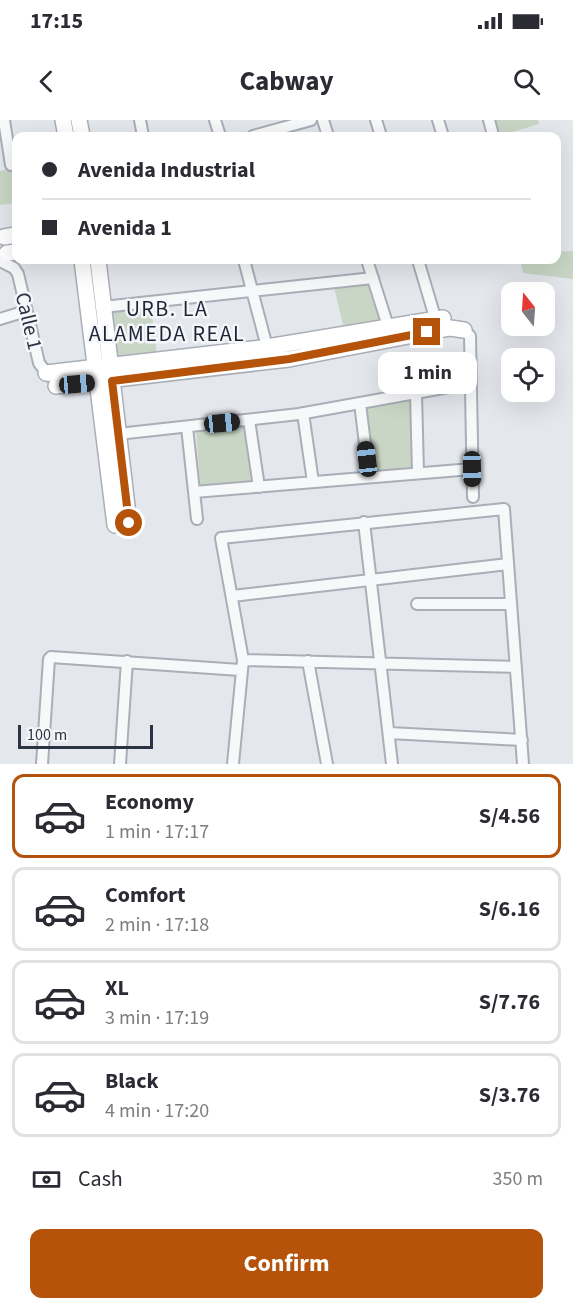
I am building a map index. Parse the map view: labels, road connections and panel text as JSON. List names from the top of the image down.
{
  "streets": {
    "street": ["Calle 1"]
  },
  "districts": ["URB. LA ALAMEDA REAL"],
  "scale_bar": "100 m",
  "north": "top",
  "page": {
    "status": "17:15",
    "header": "Cabway",
    "banner": ["Avenida Industrial", "Avenida 1"],
    "bubble": "1 min",
    "scale": "100 m",
    "list": [
      {
        "name": "Economy",
        "note": "1 min · 17:17",
        "value": "S/4.56"
      },
      {
        "name": "Comfort",
        "note": "2 min · 17:18",
        "value": "S/6.16"
      },
      {
        "name": "XL",
        "note": "3 min · 17:19",
        "value": "S/7.76"
      },
      {
        "name": "Black",
        "note": "4 min · 17:20",
        "value": "S/3.76"
      }
    ],
    "pay": ["Cash", "350 m"],
    "buttons": "Confirm"
  }
}
